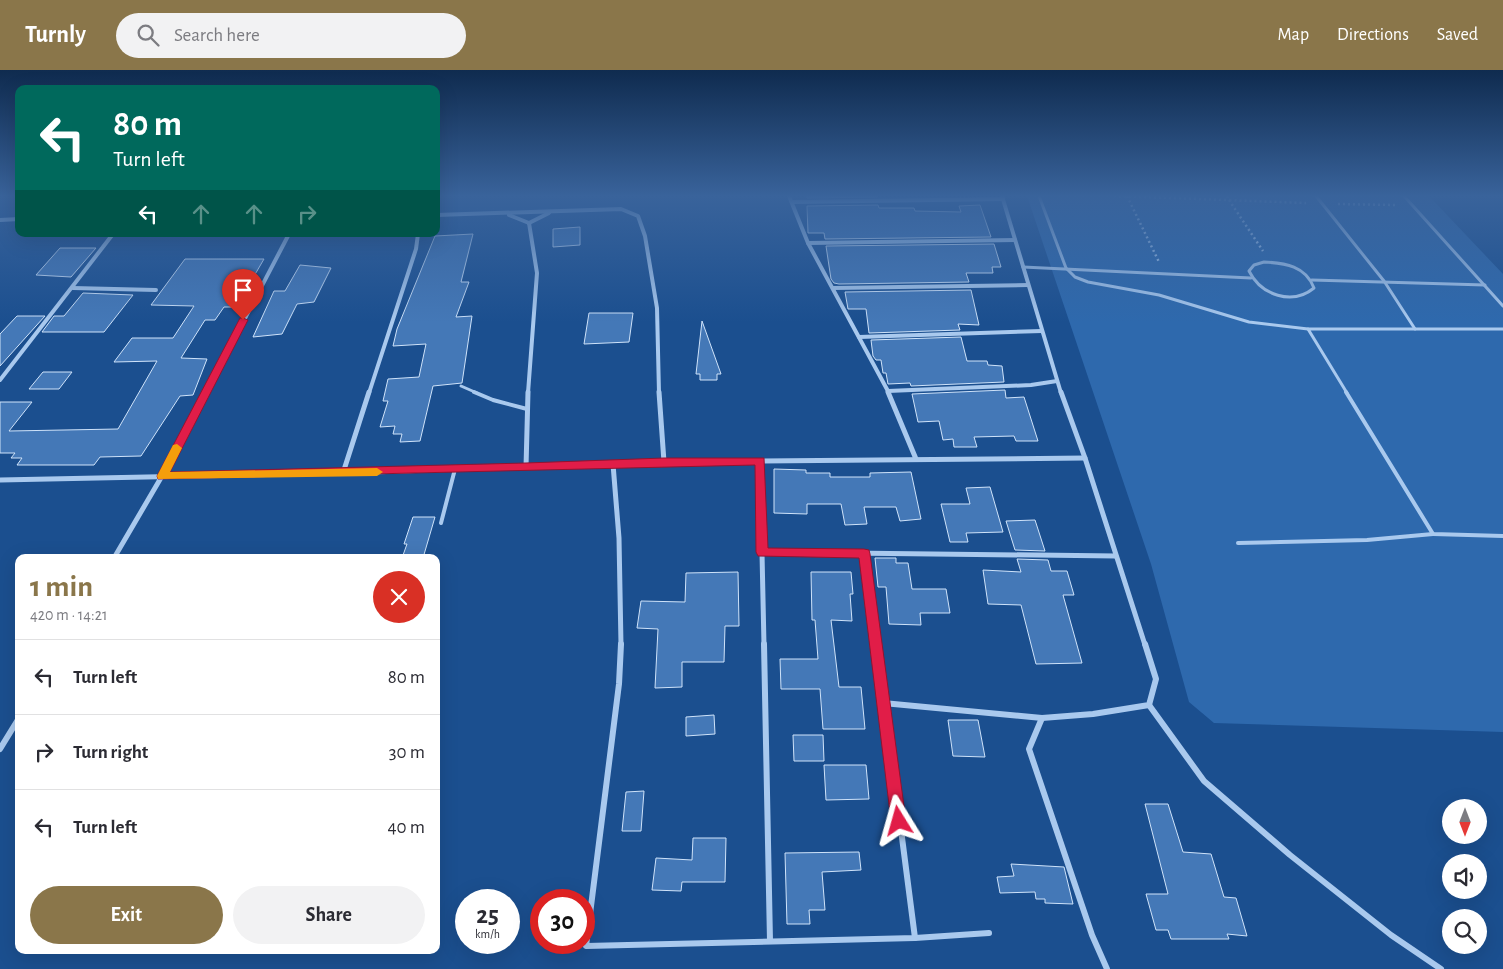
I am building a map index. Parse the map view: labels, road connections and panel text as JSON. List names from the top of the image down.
{
  "north": "bottom",
  "page": {
    "header": "Turnly",
    "search": "Search here",
    "nav": ["Map", "Directions", "Saved"],
    "turn": ["80 m", "Turn left"],
    "heading": ["1 min", "420 m · 14:21"],
    "list": [
      {
        "name": "Turn left",
        "value": "80 m"
      },
      {
        "name": "Turn right",
        "value": "30 m"
      },
      {
        "name": "Turn left",
        "value": "40 m"
      }
    ],
    "buttons": ["Exit", "Share"],
    "speed": "25 km/h",
    "limit": "30"
  }
}
